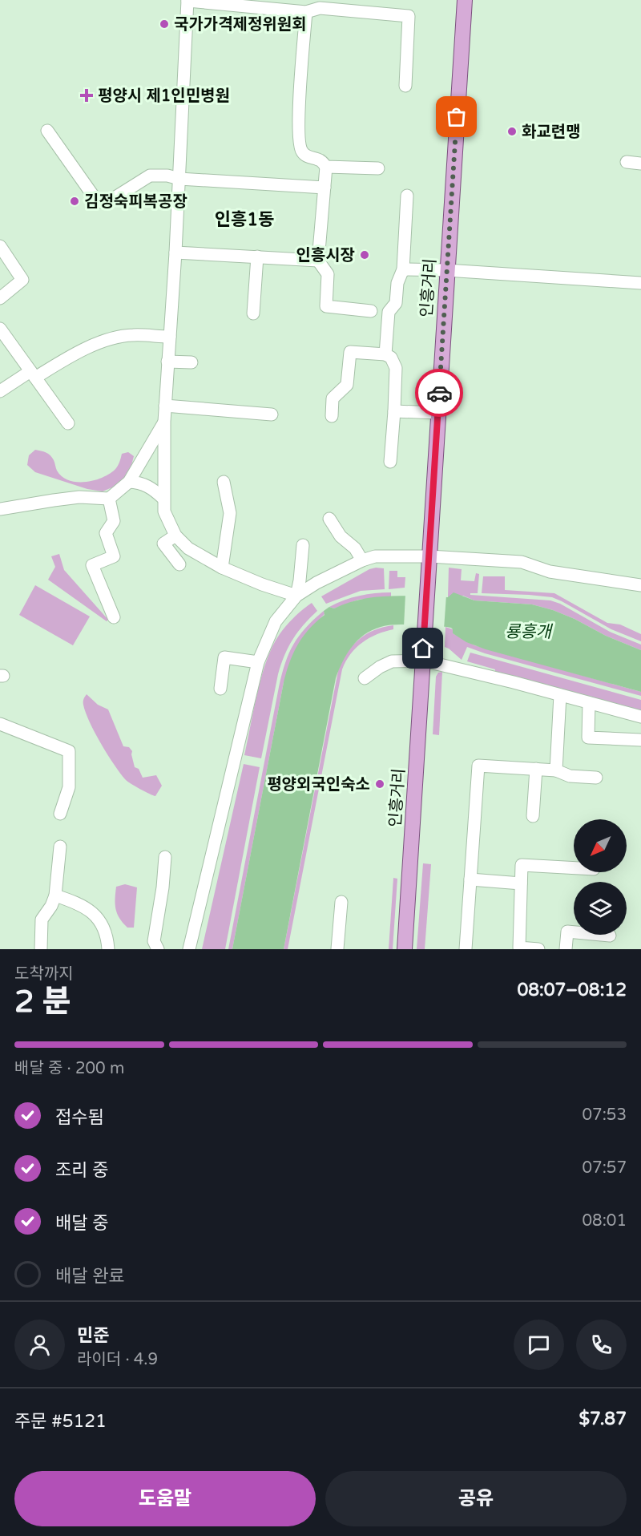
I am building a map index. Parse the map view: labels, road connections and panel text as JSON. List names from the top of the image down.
{
  "streets": {
    "main road": ["인흥거리"]
  },
  "districts": ["인흥1동"],
  "water": ["룡흥개"],
  "places": {
    "other": [
      "국가가격제정위원회",
      "화교련맹",
      "김정숙피복공장",
      "인흥시장",
      "평양외국인숙소"
    ],
    "health": ["평양시 제1인민병원"]
  },
  "north": "bottom left",
  "page": {
    "heading": ["2 분", "도착까지", "08:07–08:12"],
    "panel": [
      "민준",
      "라이더 · 4.9",
      "주문 #5121",
      "$7.87"
    ],
    "bar": "배달 중 · 200 m",
    "list": [
      ["접수됨", "07:53"],
      ["조리 중", "07:57"],
      ["배달 중", "08:01"],
      "배달 완료"
    ],
    "buttons": ["도움말", "공유"]
  }
}
